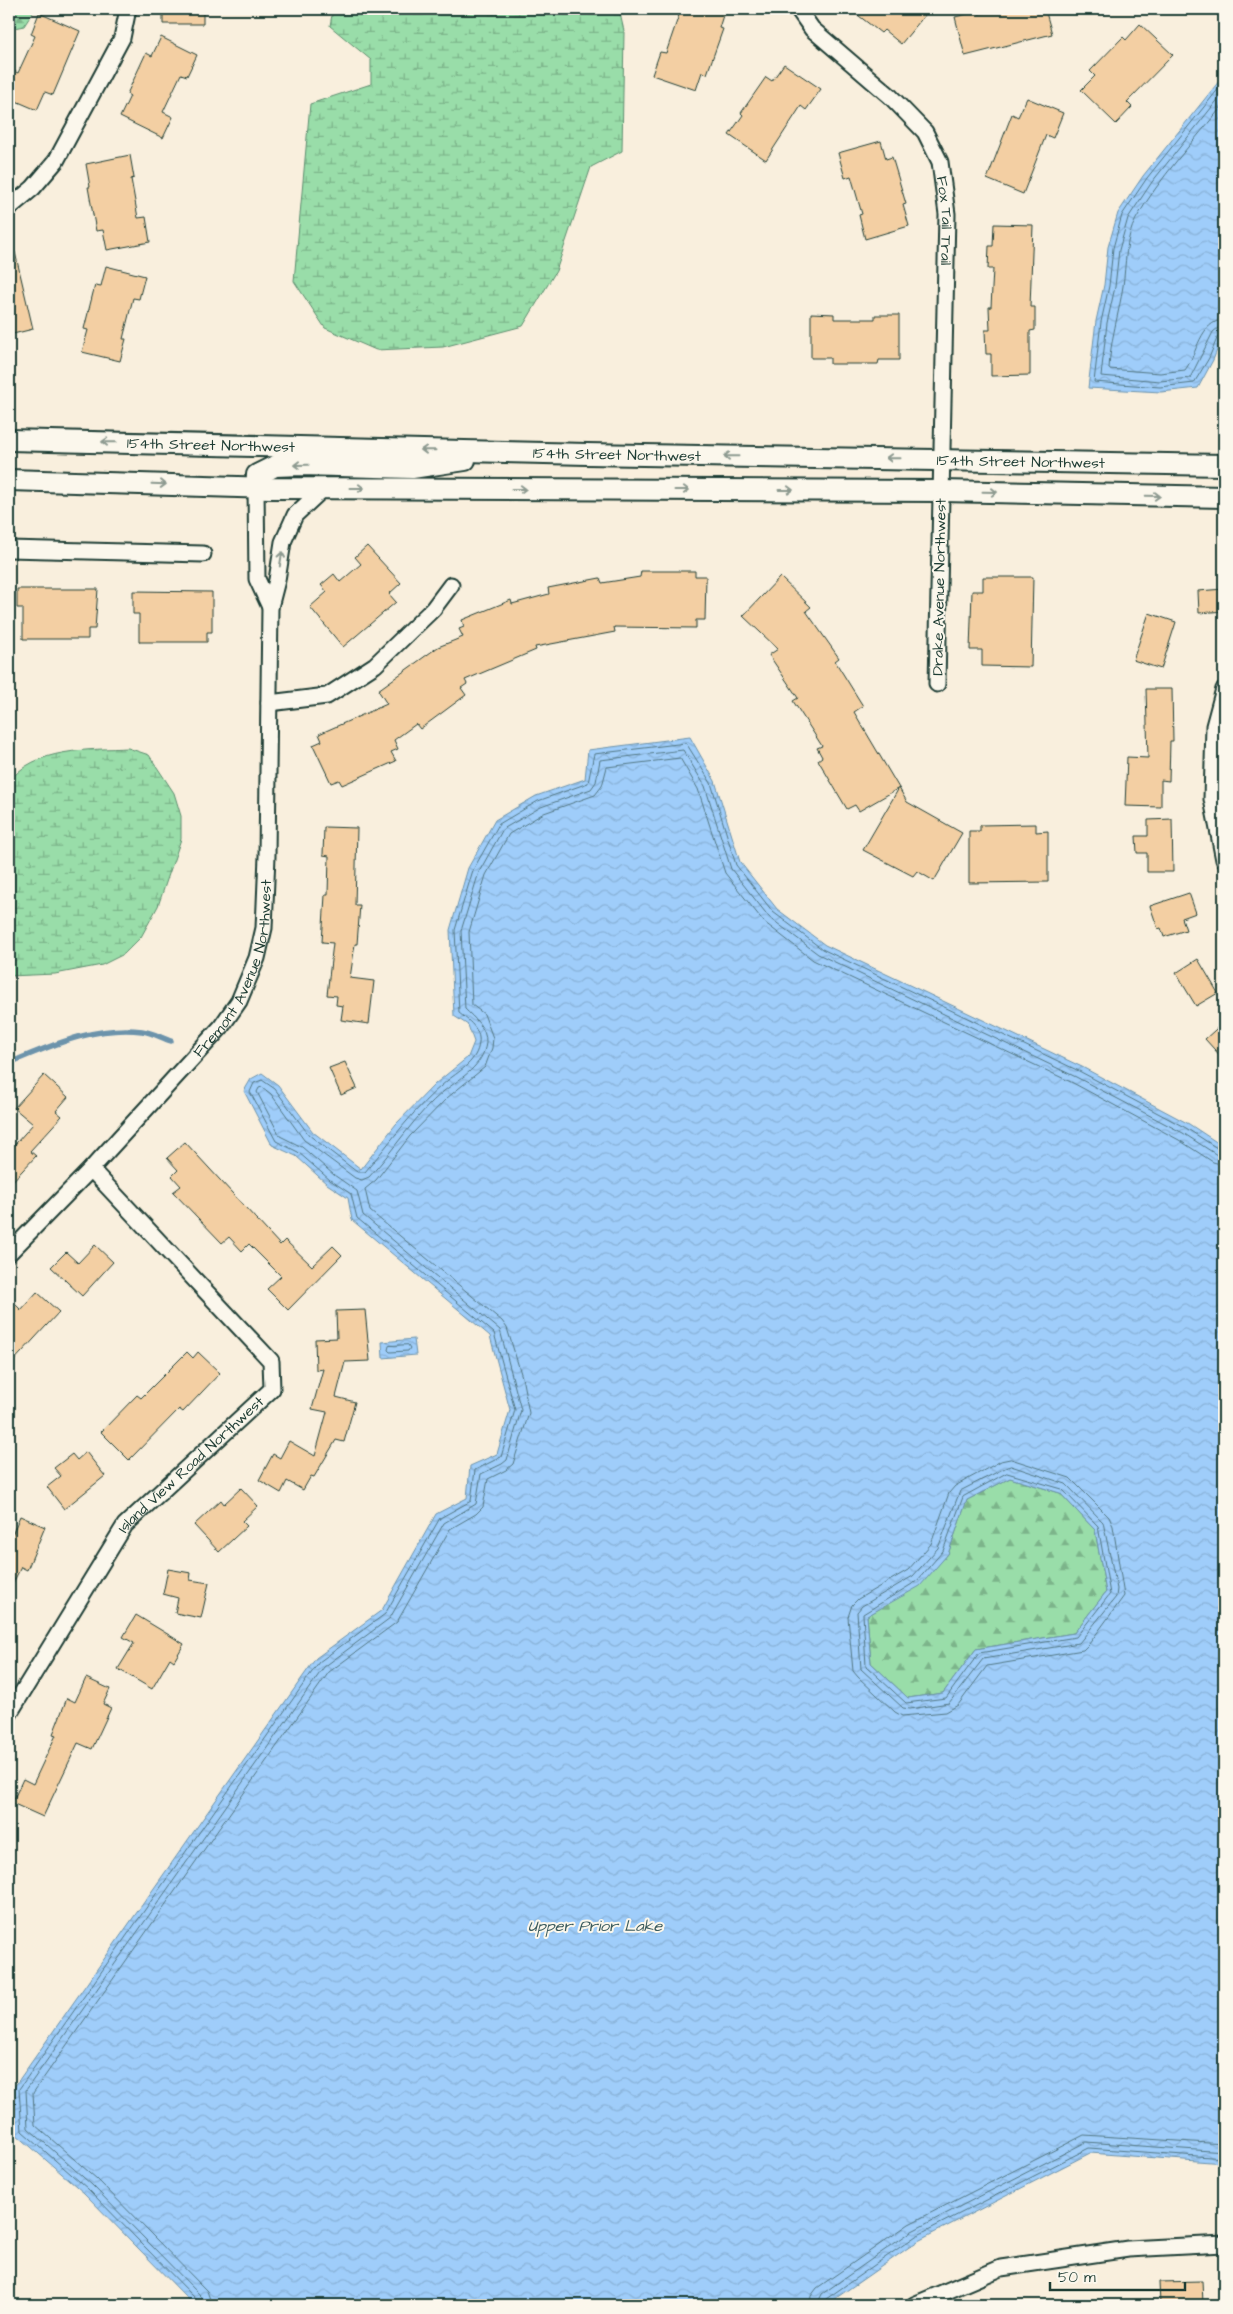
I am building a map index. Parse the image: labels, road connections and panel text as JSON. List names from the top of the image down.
{
  "streets": {
    "street": [
      "Fox Tail Trail",
      "154th Street Northwest",
      "Drake Avenue Northwest",
      "Fremont Avenue Northwest",
      "Island View Road Northwest"
    ]
  },
  "crossings": [
    ["Fox Tail Trail", "154th Street Northwest"],
    ["Fox Tail Trail", "Drake Avenue Northwest"],
    ["Fremont Avenue Northwest", "Island View Road Northwest"]
  ],
  "water": ["Upper Prior Lake"],
  "scale_bar": "50 m"
}
